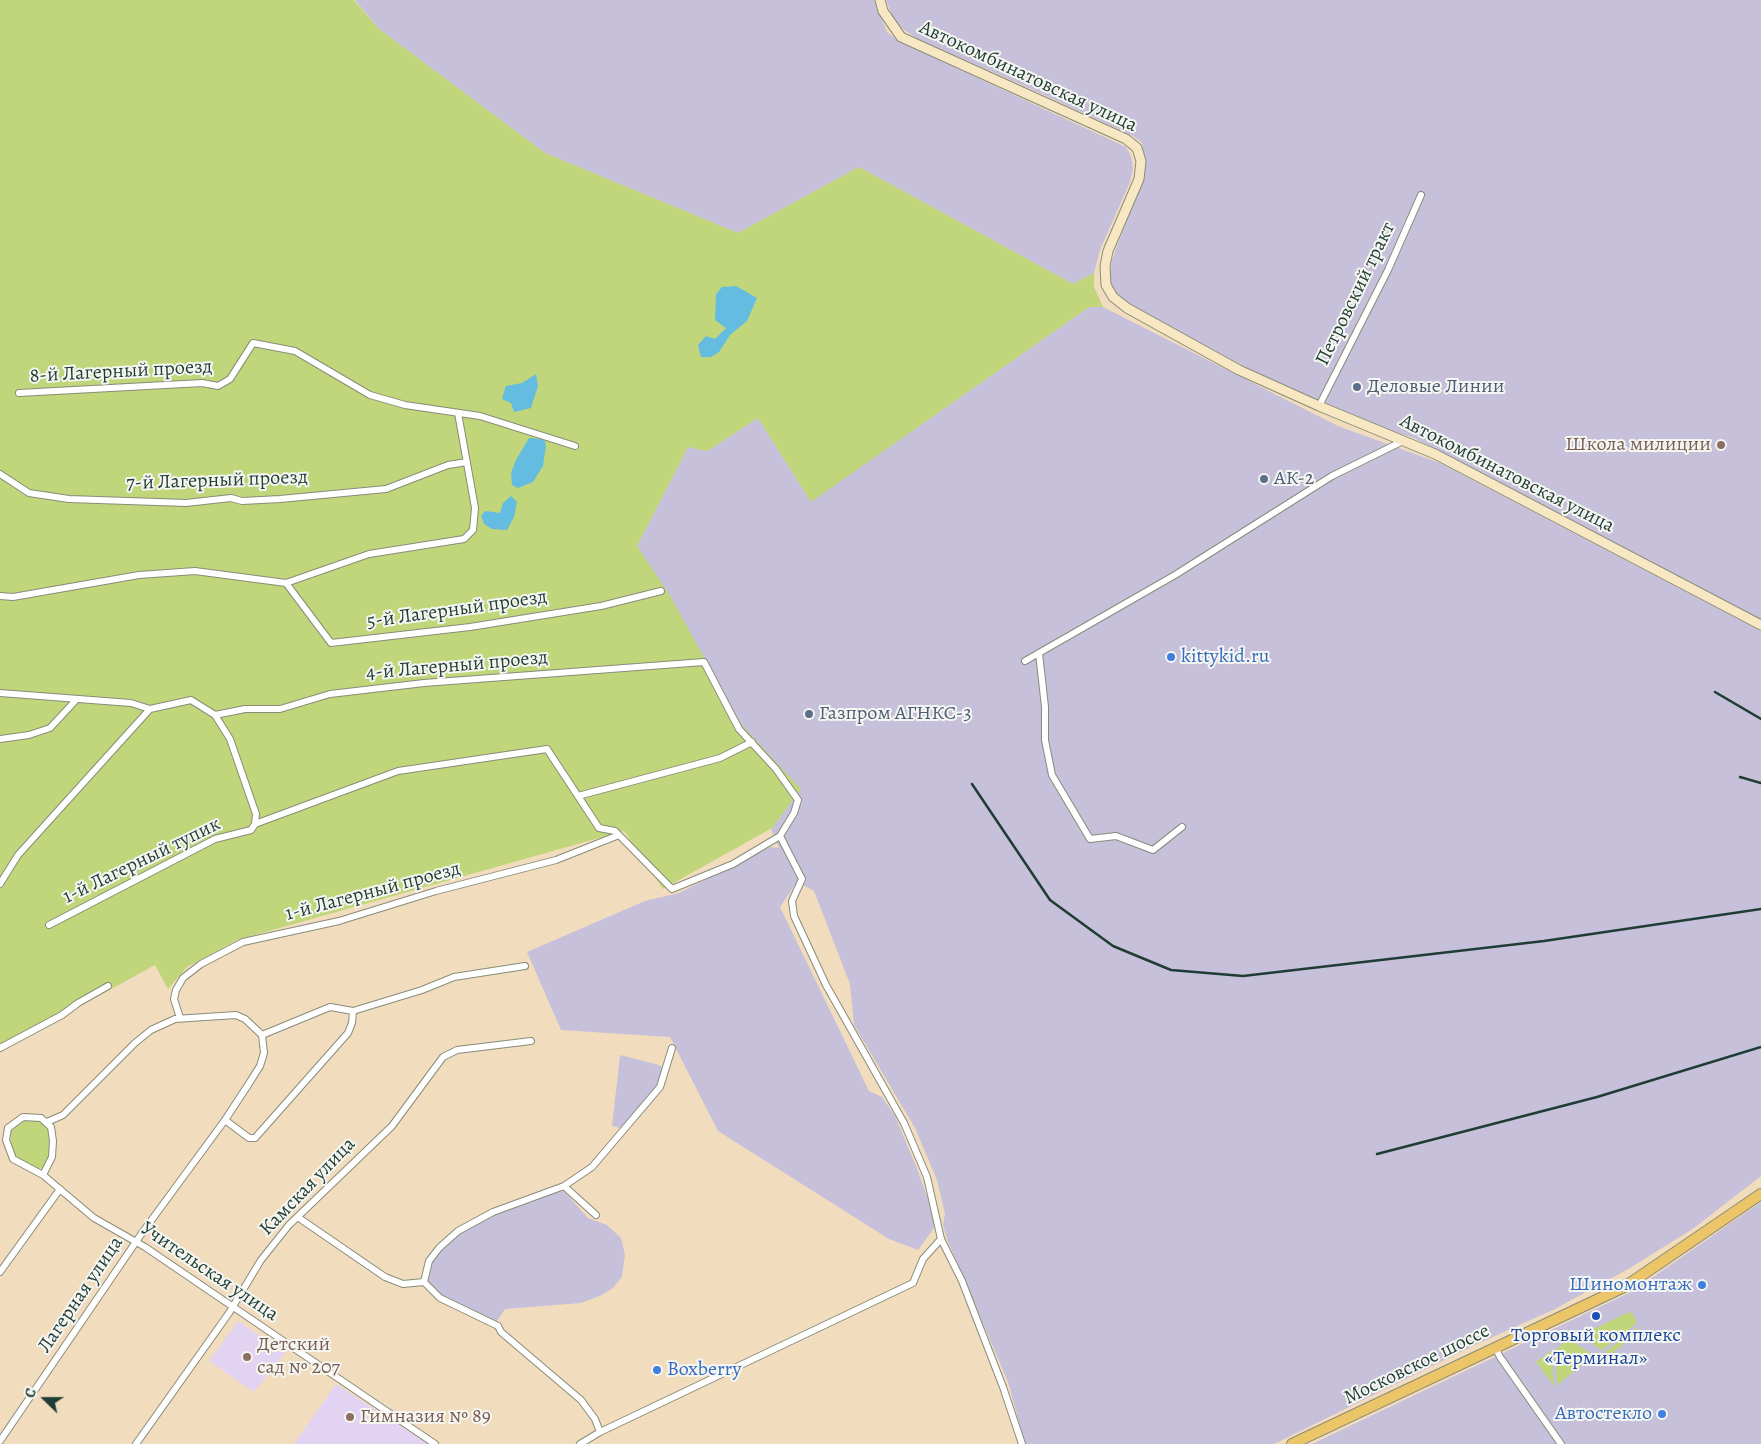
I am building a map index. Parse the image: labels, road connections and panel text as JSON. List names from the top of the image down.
{
  "streets": {
    "main road": ["Московское шоссе"],
    "street": [
      "Автокомбинатовская улица",
      "Петровский тракт",
      "8-й Лагерный проезд",
      "7-й Лагерный проезд",
      "5-й Лагерный проезд",
      "4-й Лагерный проезд",
      "1-й Лагерный тупик",
      "1-й Лагерный проезд",
      "Камская улица",
      "Учительская улица",
      "Лагерная улица"
    ]
  },
  "crossings": [
    ["Автокомбинатовская улица", "Петровский тракт"],
    ["Камская улица", "Учительская улица"],
    ["Учительская улица", "Лагерная улица"]
  ],
  "places": [
    "Деловые Линии",
    "Школа милиции",
    "АК-2",
    "kittykid.ru",
    "Газпром АГНКС-3",
    "Шиномонтаж",
    "Торговый комплекс «Терминал»",
    "Детский сад № 207",
    "Boxberry",
    "Автостекло",
    "Гимназия № 89"
  ],
  "north": "left"
}
